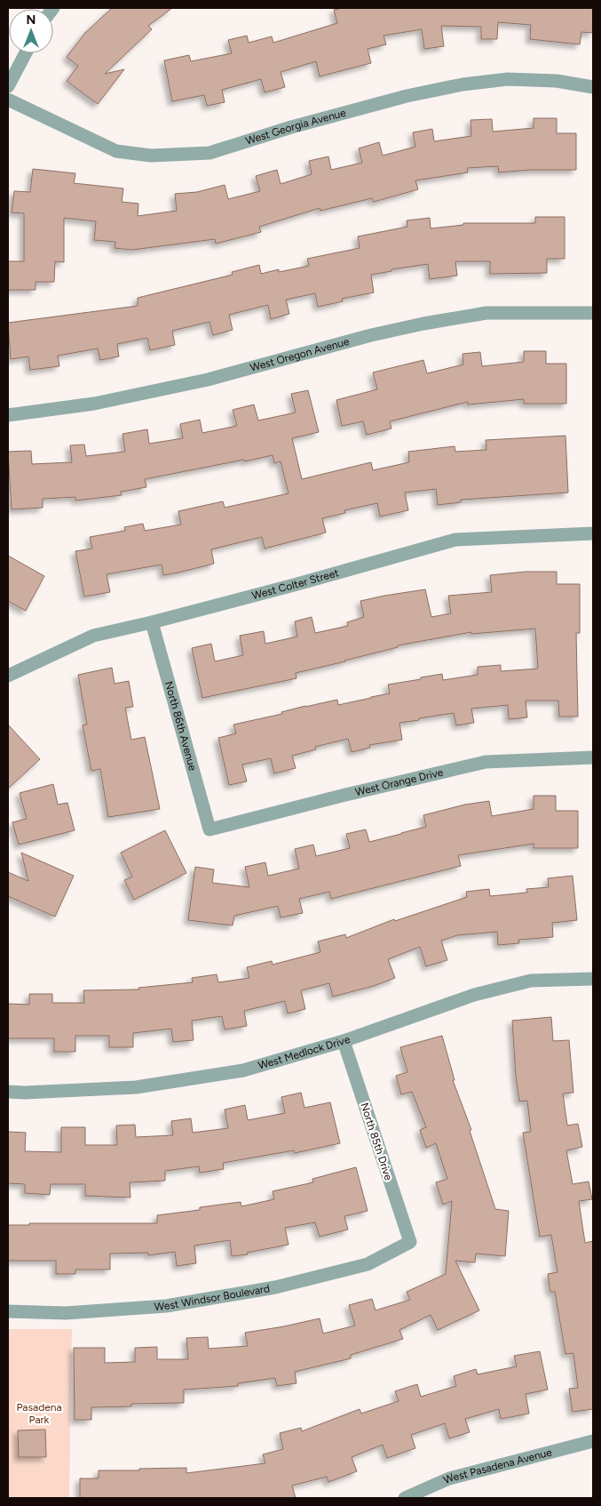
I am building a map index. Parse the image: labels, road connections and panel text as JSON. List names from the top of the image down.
{
  "streets": {
    "street": [
      "West Georgia Avenue",
      "West Oregon Avenue",
      "West Colter Street",
      "North 86th Avenue",
      "West Orange Drive",
      "West Medlock Drive",
      "North 85th Drive",
      "West Windsor Boulevard",
      "West Pasadena Avenue"
    ]
  },
  "crossings": [
    ["West Colter Street", "North 86th Avenue"],
    ["North 86th Avenue", "West Orange Drive"],
    ["West Medlock Drive", "North 85th Drive"],
    ["North 85th Drive", "West Windsor Boulevard"]
  ],
  "parks": ["Pasadena Park"],
  "north": "top"
}
